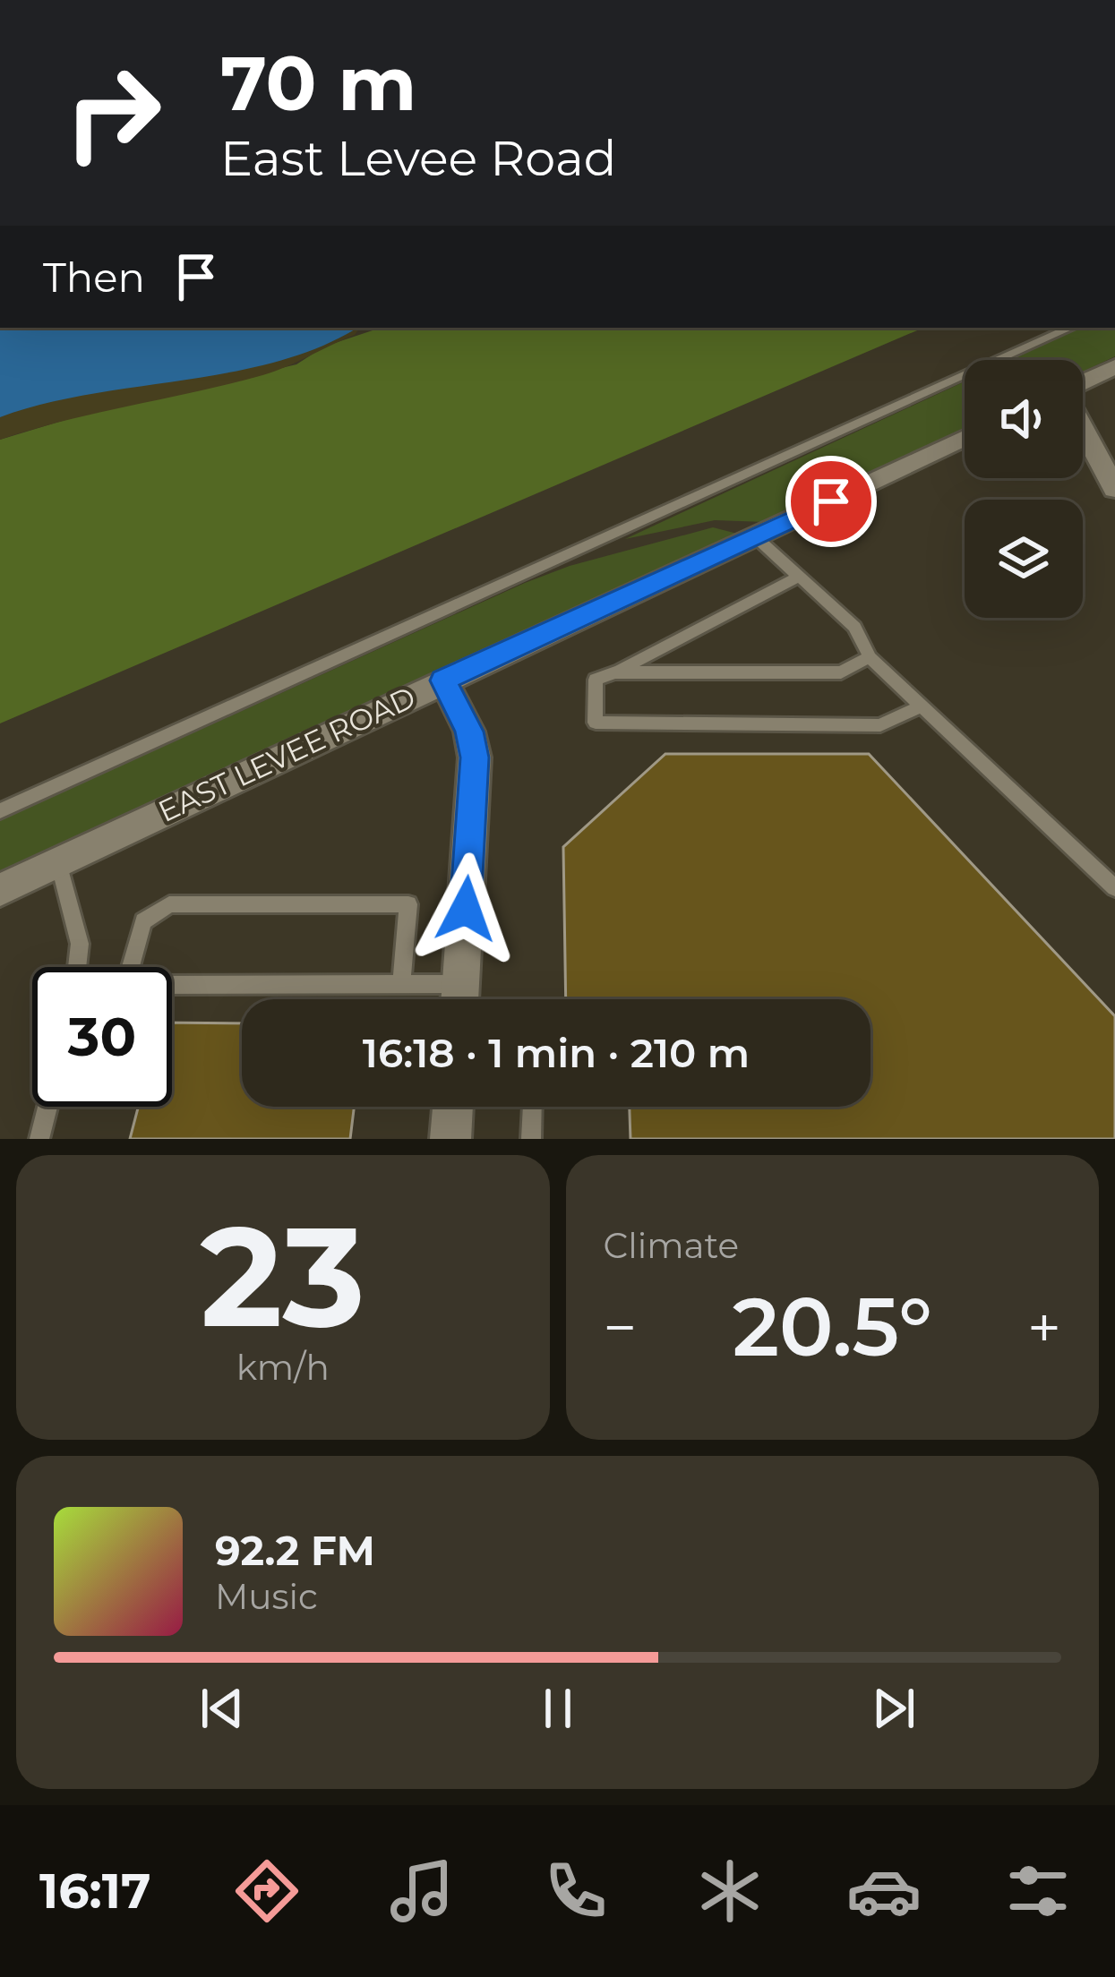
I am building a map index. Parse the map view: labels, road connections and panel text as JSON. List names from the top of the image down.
{
  "streets": {
    "street": ["EAST LEVEE ROAD"]
  },
  "page": {
    "turn": ["70 m", "East Levee Road"],
    "then": "Then",
    "limit": "30",
    "trip": "16:18 · 1 min · 210 m",
    "tile": [
      ["23", "km/h"],
      "Climate"
    ],
    "heat": ["−", "20.5°", "+"],
    "song": ["92.2 FM", "Music"],
    "tabs": "16:17"
  }
}
